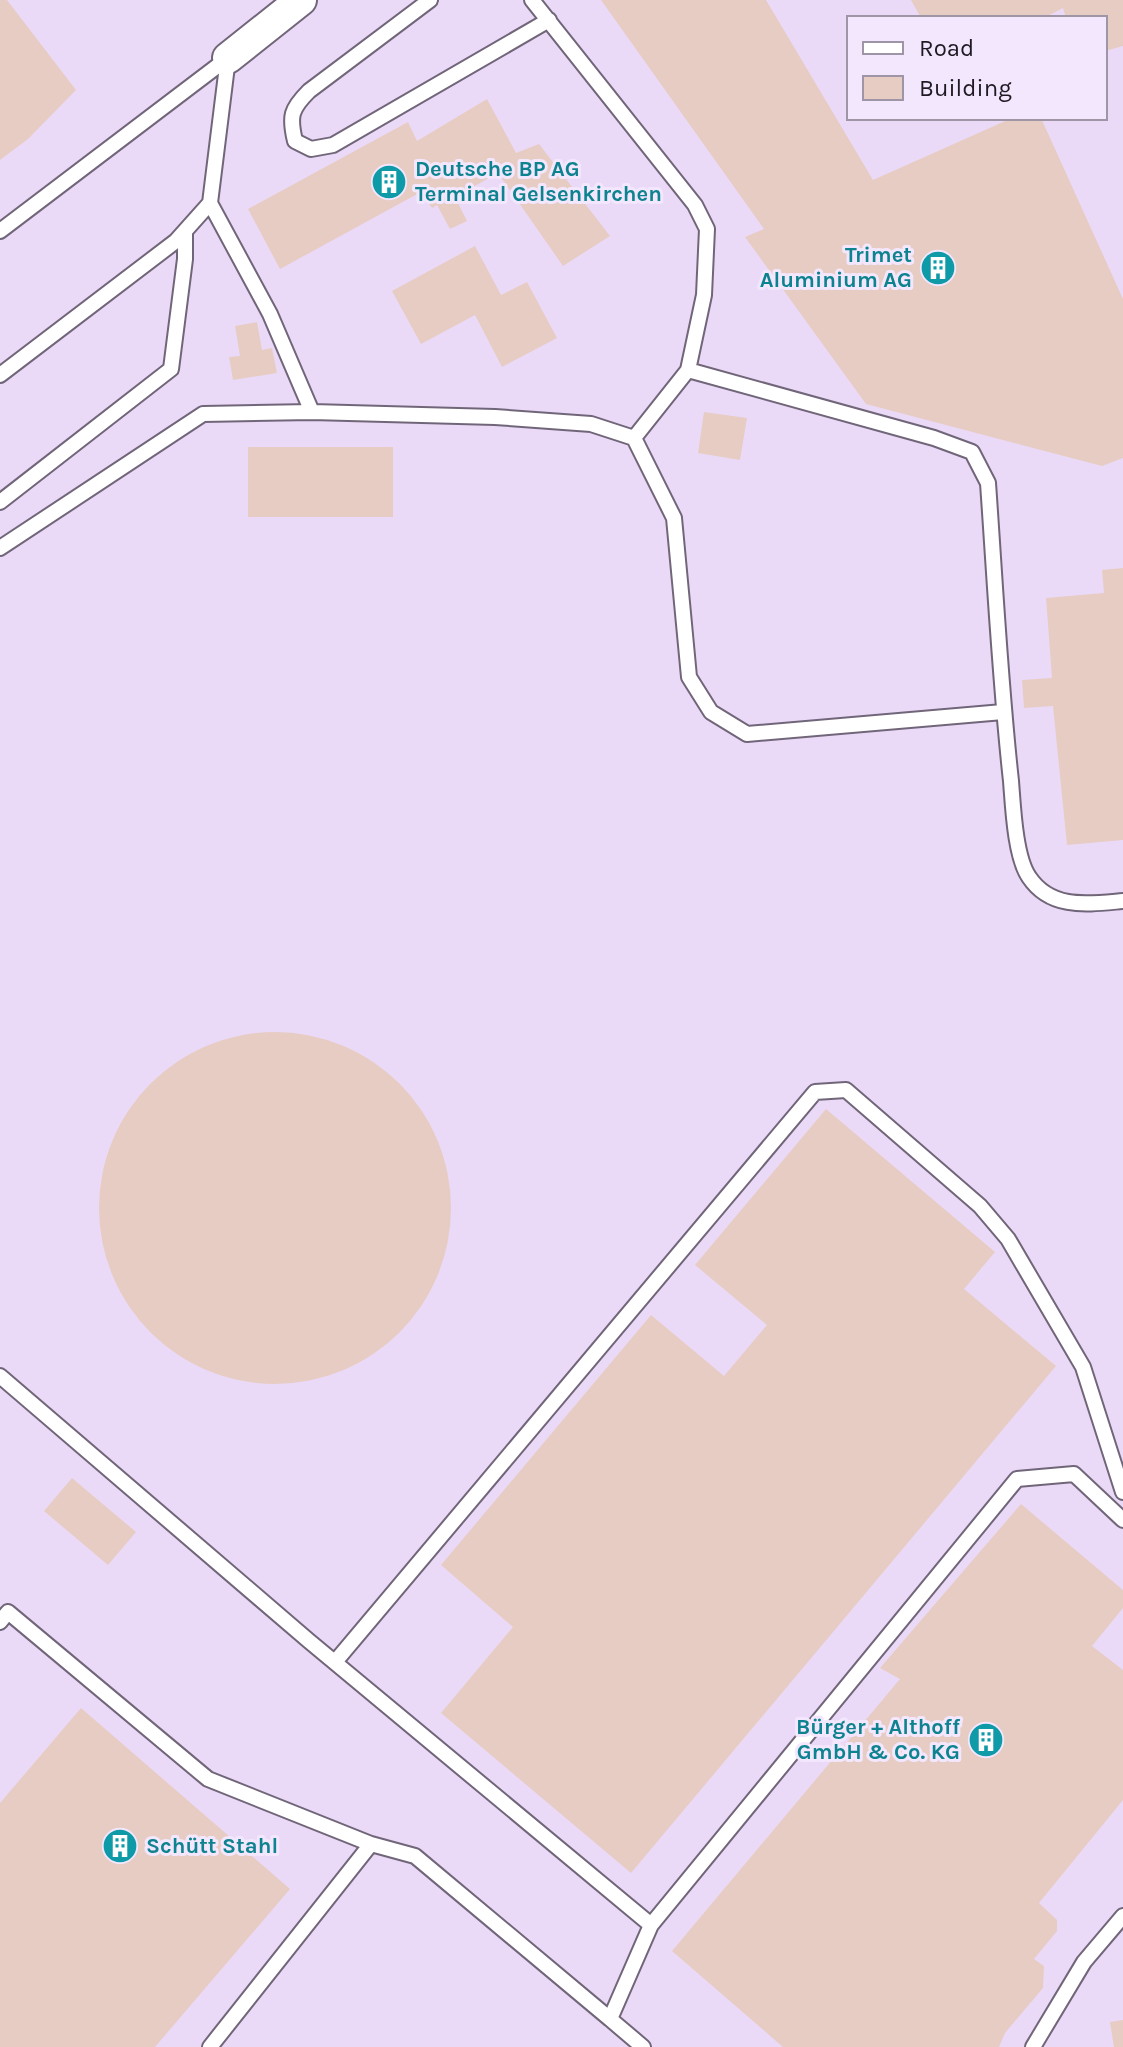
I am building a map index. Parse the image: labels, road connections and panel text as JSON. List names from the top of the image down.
{
  "places": {
    "building": [
      "Deutsche BP AG Terminal Gelsenkirchen",
      "Trimet Aluminium AG",
      "Bürger + Althoff GmbH & Co. KG",
      "Schütt Stahl"
    ]
  },
  "legend": ["Road", "Building"]
}
